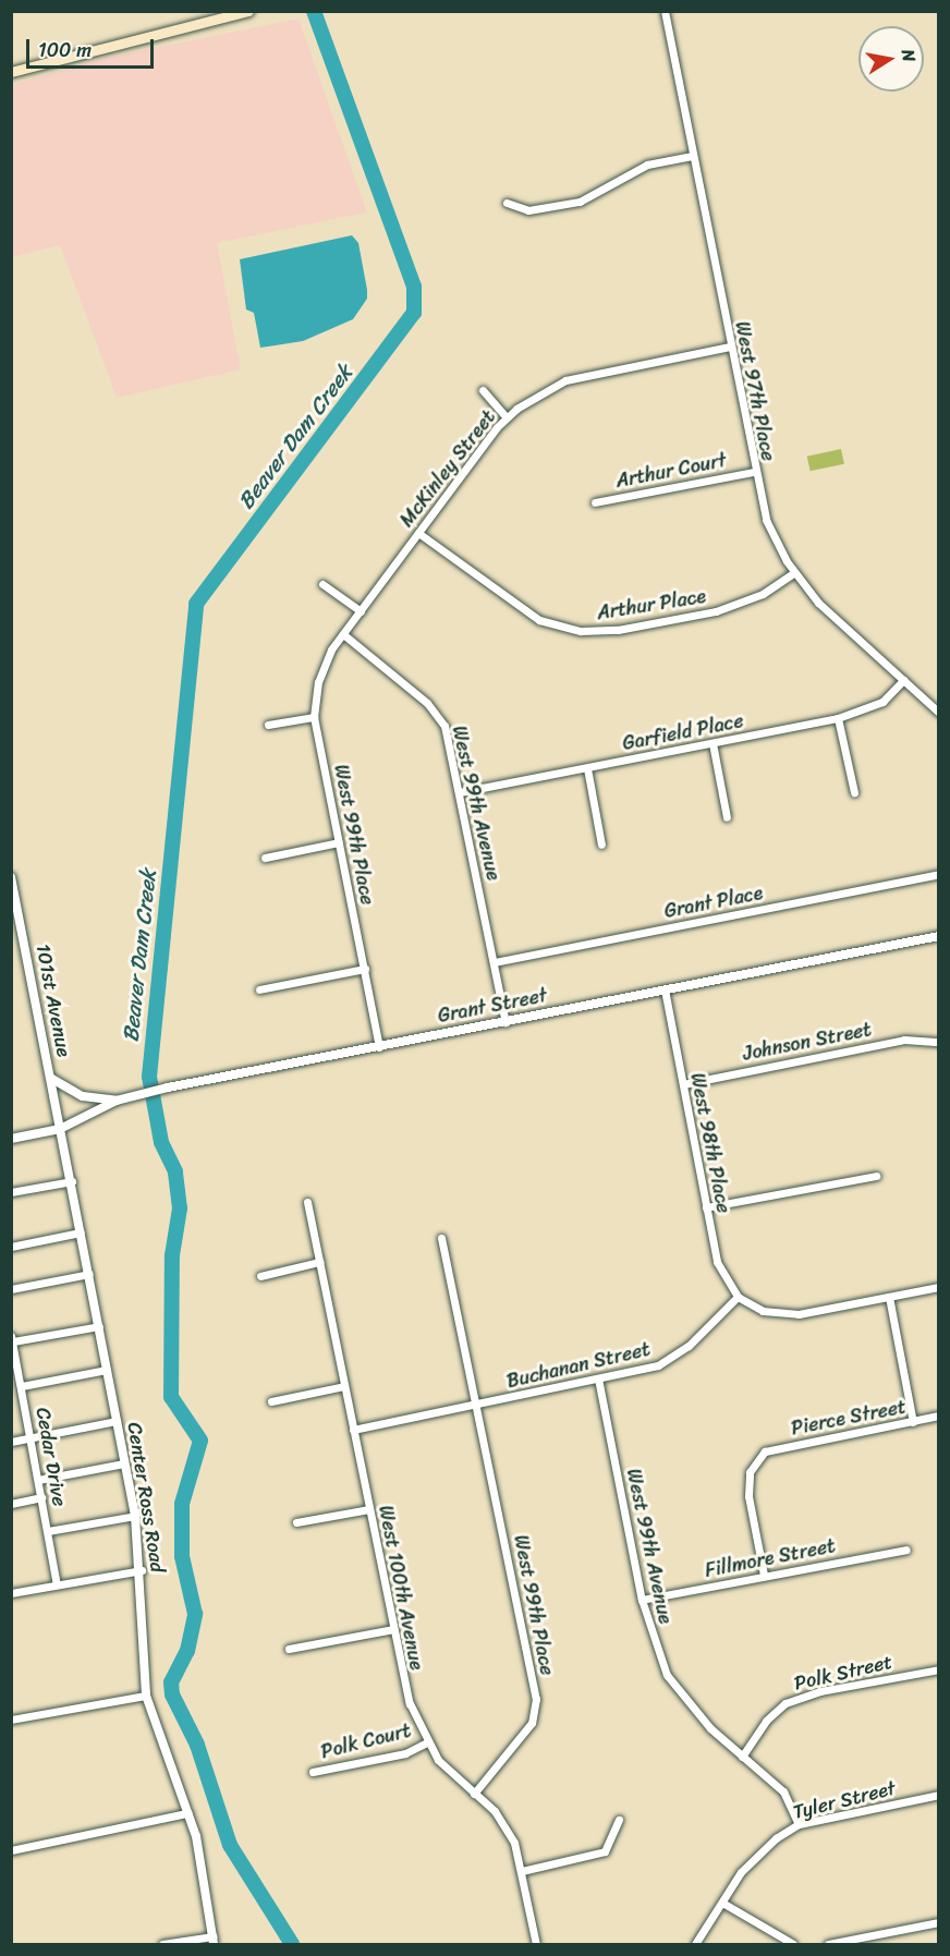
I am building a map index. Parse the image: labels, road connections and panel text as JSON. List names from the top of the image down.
{
  "streets": {
    "street": [
      "West 97th Place",
      "McKinley Street",
      "Arthur Court",
      "Arthur Place",
      "Garfield Place",
      "West 99th Avenue",
      "West 99th Place",
      "Grant Place",
      "101st Avenue",
      "Grant Street",
      "Johnson Street",
      "West 98th Place",
      "Buchanan Street",
      "Pierce Street",
      "Cedar Drive",
      "Center Ross Road",
      "Fillmore Street",
      "West 100th Avenue",
      "Polk Street",
      "Polk Court",
      "Tyler Street"
    ]
  },
  "crossings": [
    ["West 97th Place", "McKinley Street"],
    ["West 97th Place", "Arthur Court"],
    ["West 97th Place", "Arthur Place"],
    ["West 97th Place", "Garfield Place"],
    ["McKinley Street", "Arthur Place"],
    ["McKinley Street", "West 99th Avenue"],
    ["McKinley Street", "West 99th Place"],
    ["Garfield Place", "West 99th Avenue"],
    ["West 99th Avenue", "West 99th Place"],
    ["West 99th Avenue", "Grant Place"],
    ["West 99th Avenue", "Grant Street"],
    ["West 99th Avenue", "Buchanan Street"],
    ["West 99th Avenue", "Fillmore Street"],
    ["West 99th Avenue", "Polk Street"],
    ["West 99th Avenue", "Tyler Street"],
    ["West 99th Place", "Grant Street"],
    ["West 99th Place", "Buchanan Street"],
    ["West 99th Place", "West 100th Avenue"],
    ["101st Avenue", "Grant Street"],
    ["101st Avenue", "Center Ross Road"],
    ["Grant Street", "West 98th Place"],
    ["Grant Street", "Center Ross Road"],
    ["Johnson Street", "West 98th Place"],
    ["West 98th Place", "Buchanan Street"],
    ["Buchanan Street", "West 100th Avenue"],
    ["Pierce Street", "Fillmore Street"],
    ["West 100th Avenue", "Polk Court"]
  ],
  "water": ["Beaver Dam Creek"],
  "scale_bar": "100 m",
  "north": "right"
}
